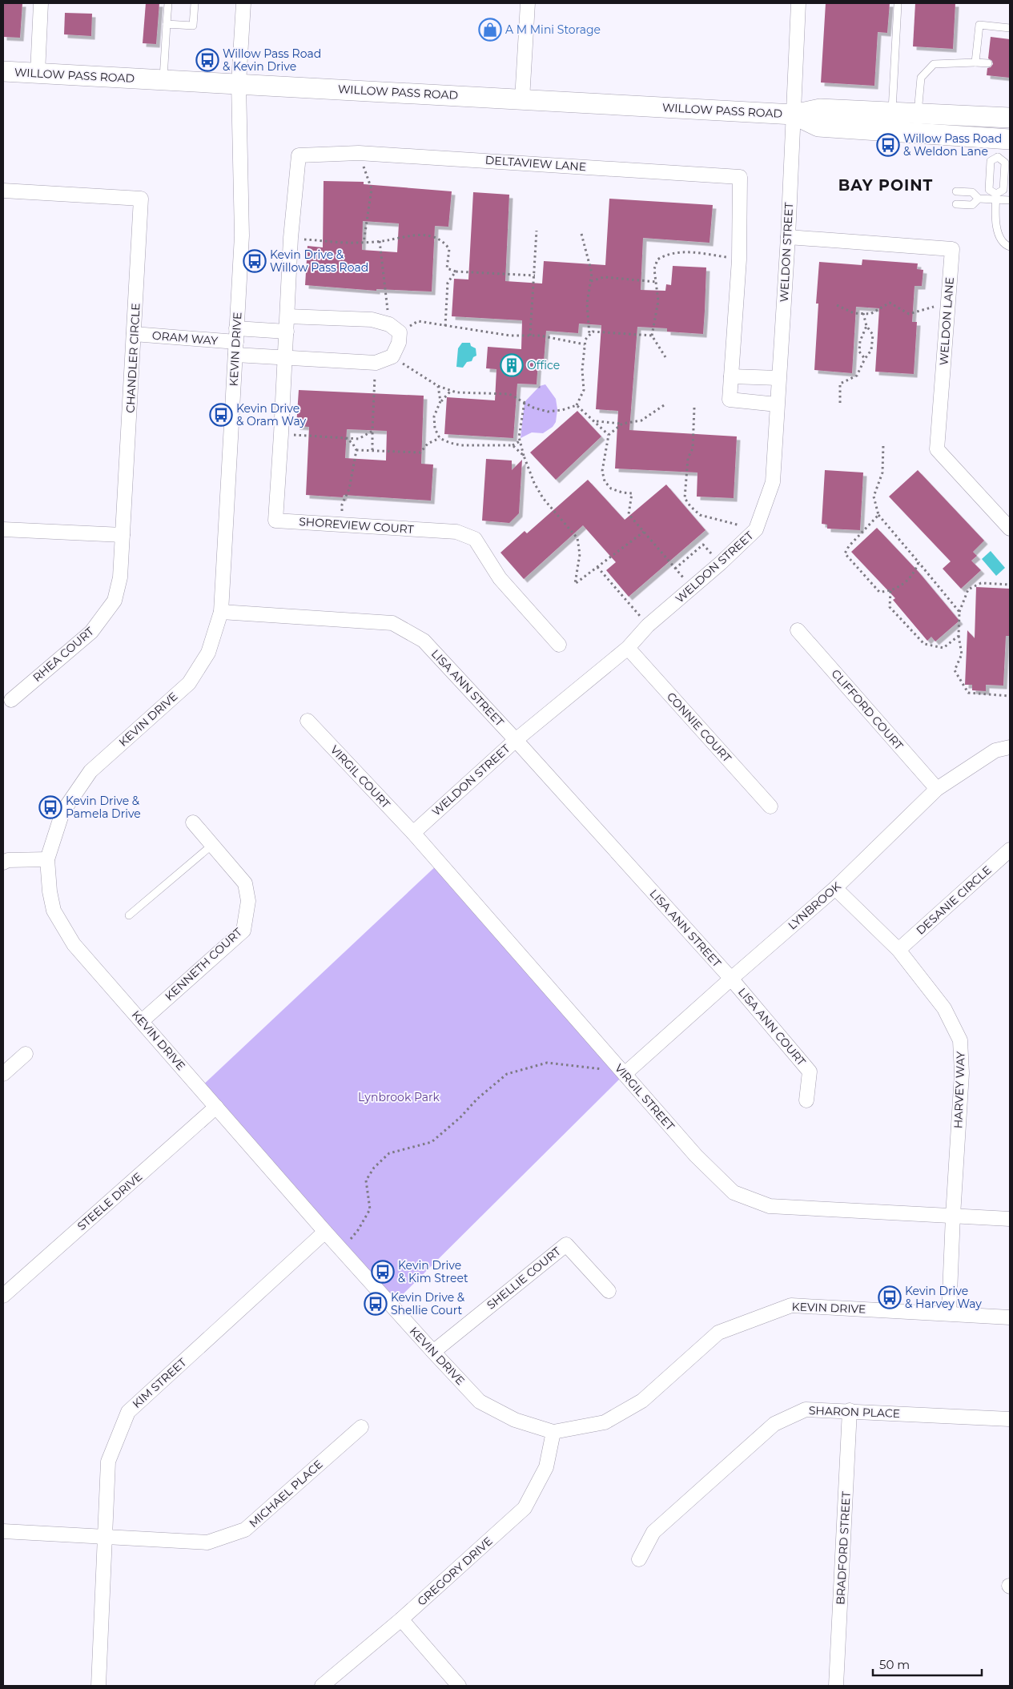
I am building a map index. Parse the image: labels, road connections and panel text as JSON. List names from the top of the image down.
{
  "streets": {
    "main road": ["WILLOW PASS ROAD"],
    "street": [
      "DELTAVIEW LANE",
      "WELDON STREET",
      "WELDON LANE",
      "ORAM WAY",
      "KEVIN DRIVE",
      "CHANDLER CIRCLE",
      "SHOREVIEW COURT",
      "RHEA COURT",
      "LISA ANN STREET",
      "CLIFFORD COURT",
      "CONNIE COURT",
      "VIRGIL COURT",
      "DESANIE CIRCLE",
      "LYNBROOK",
      "KENNETH COURT",
      "LISA ANN COURT",
      "HARVEY WAY",
      "VIRGIL STREET",
      "STEELE DRIVE",
      "SHELLIE COURT",
      "KIM STREET",
      "SHARON PLACE",
      "MICHAEL PLACE",
      "BRADFORD STREET",
      "GREGORY DRIVE"
    ]
  },
  "crossings": [
    ["WILLOW PASS ROAD", "WELDON STREET"],
    ["WILLOW PASS ROAD", "KEVIN DRIVE"],
    ["DELTAVIEW LANE", "WELDON STREET"],
    ["DELTAVIEW LANE", "ORAM WAY"],
    ["DELTAVIEW LANE", "SHOREVIEW COURT"],
    ["WELDON STREET", "WELDON LANE"],
    ["WELDON STREET", "LISA ANN STREET"],
    ["WELDON STREET", "CONNIE COURT"],
    ["WELDON STREET", "VIRGIL COURT"],
    ["WELDON STREET", "VIRGIL STREET"],
    ["ORAM WAY", "KEVIN DRIVE"],
    ["ORAM WAY", "CHANDLER CIRCLE"],
    ["ORAM WAY", "SHOREVIEW COURT"],
    ["KEVIN DRIVE", "LISA ANN STREET"],
    ["KEVIN DRIVE", "KENNETH COURT"],
    ["KEVIN DRIVE", "HARVEY WAY"],
    ["KEVIN DRIVE", "STEELE DRIVE"],
    ["KEVIN DRIVE", "SHELLIE COURT"],
    ["KEVIN DRIVE", "KIM STREET"],
    ["KEVIN DRIVE", "GREGORY DRIVE"],
    ["CHANDLER CIRCLE", "RHEA COURT"],
    ["LISA ANN STREET", "LYNBROOK"],
    ["LISA ANN STREET", "LISA ANN COURT"],
    ["CLIFFORD COURT", "LYNBROOK"],
    ["VIRGIL COURT", "VIRGIL STREET"],
    ["DESANIE CIRCLE", "HARVEY WAY"],
    ["LYNBROOK", "LISA ANN COURT"],
    ["LYNBROOK", "HARVEY WAY"],
    ["LYNBROOK", "VIRGIL STREET"],
    ["HARVEY WAY", "VIRGIL STREET"],
    ["KIM STREET", "MICHAEL PLACE"],
    ["SHARON PLACE", "BRADFORD STREET"]
  ],
  "districts": ["BAY POINT"],
  "parks": ["Lynbrook Park"],
  "places": {
    "shop": ["A M Mini Storage"],
    "bus stop": [
      "Willow Pass Road & Kevin Drive",
      "Willow Pass Road & Weldon Lane",
      "Kevin Drive & Willow Pass Road",
      "Kevin Drive & Oram Way",
      "Kevin Drive & Pamela Drive",
      "Kevin Drive & Kim Street",
      "Kevin Drive & Harvey Way",
      "Kevin Drive & Shellie Court"
    ],
    "building": ["Office"]
  },
  "scale_bar": "50 m"
}
